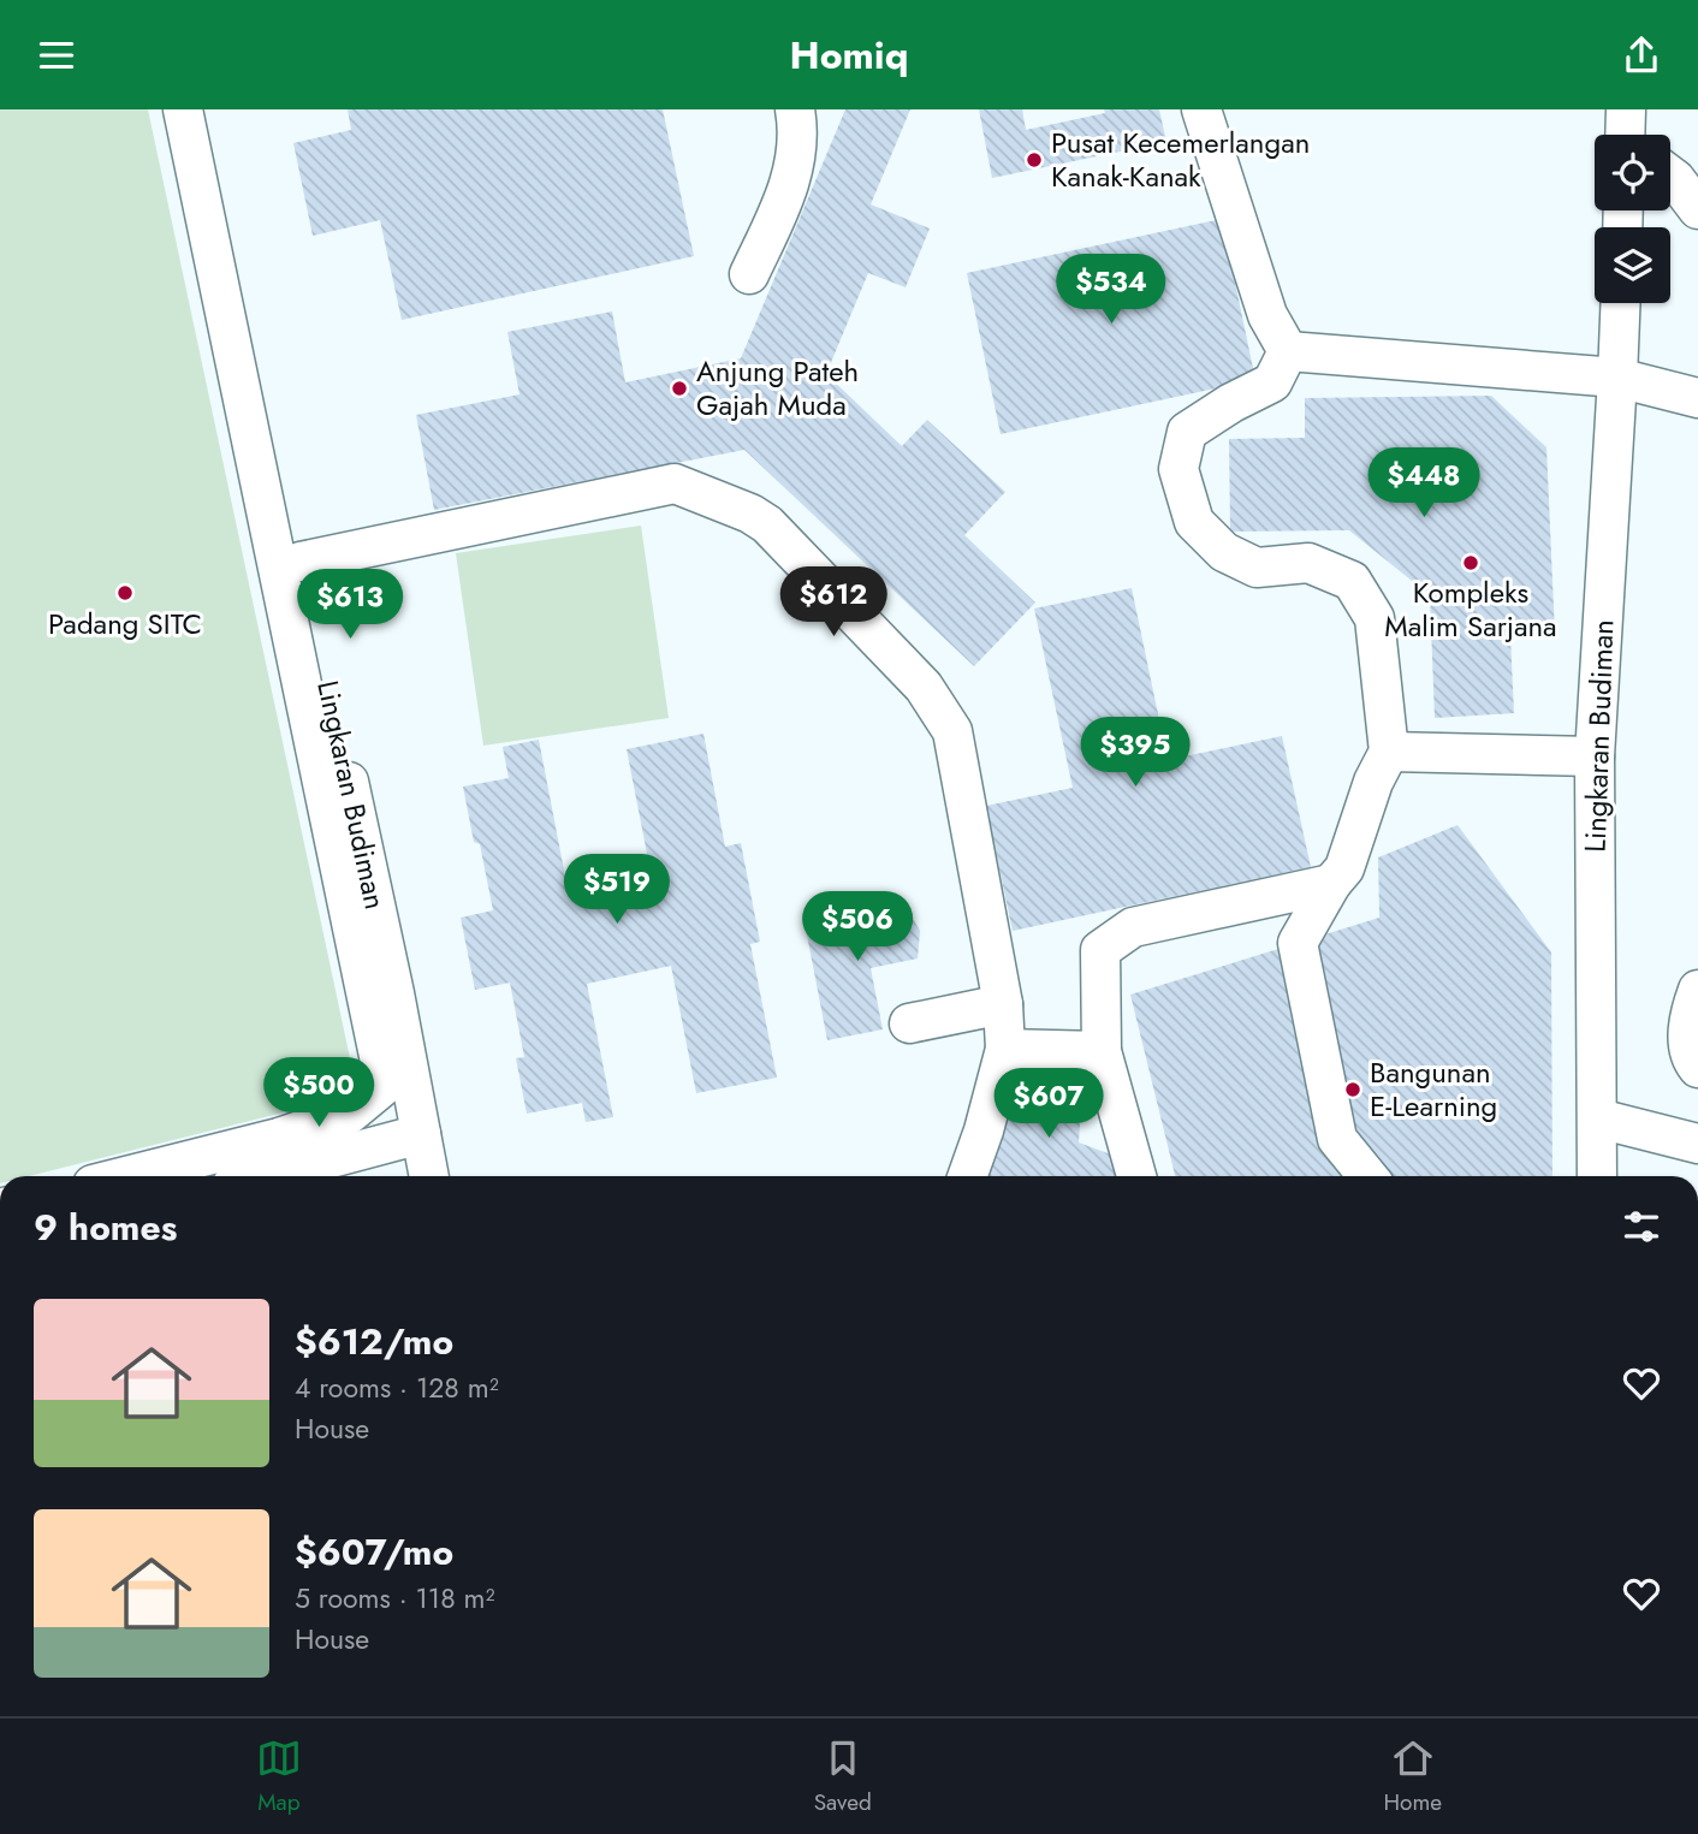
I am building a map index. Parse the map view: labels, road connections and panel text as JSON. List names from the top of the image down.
{
  "streets": {
    "street": ["Lingkaran Budiman"]
  },
  "places": [
    "Pusat Kecemerlangan Kanak-Kanak",
    "Anjung Pateh Gajah Muda",
    "Kompleks Malim Sarjana",
    "Padang SITC",
    "Bangunan E-Learning"
  ],
  "page": {
    "header": "Homiq",
    "price": [
      "$534",
      "$448",
      "$612",
      "$613",
      "$395",
      "$519",
      "$506",
      "$500",
      "$607"
    ],
    "heading": "9 homes",
    "list": [
      {
        "name": "$612/mo",
        "note": "4 rooms · 128 m² · House"
      },
      {
        "name": "$607/mo",
        "note": "5 rooms · 118 m² · House"
      }
    ],
    "tabs": ["Map", "Saved", "Home"]
  }
}
